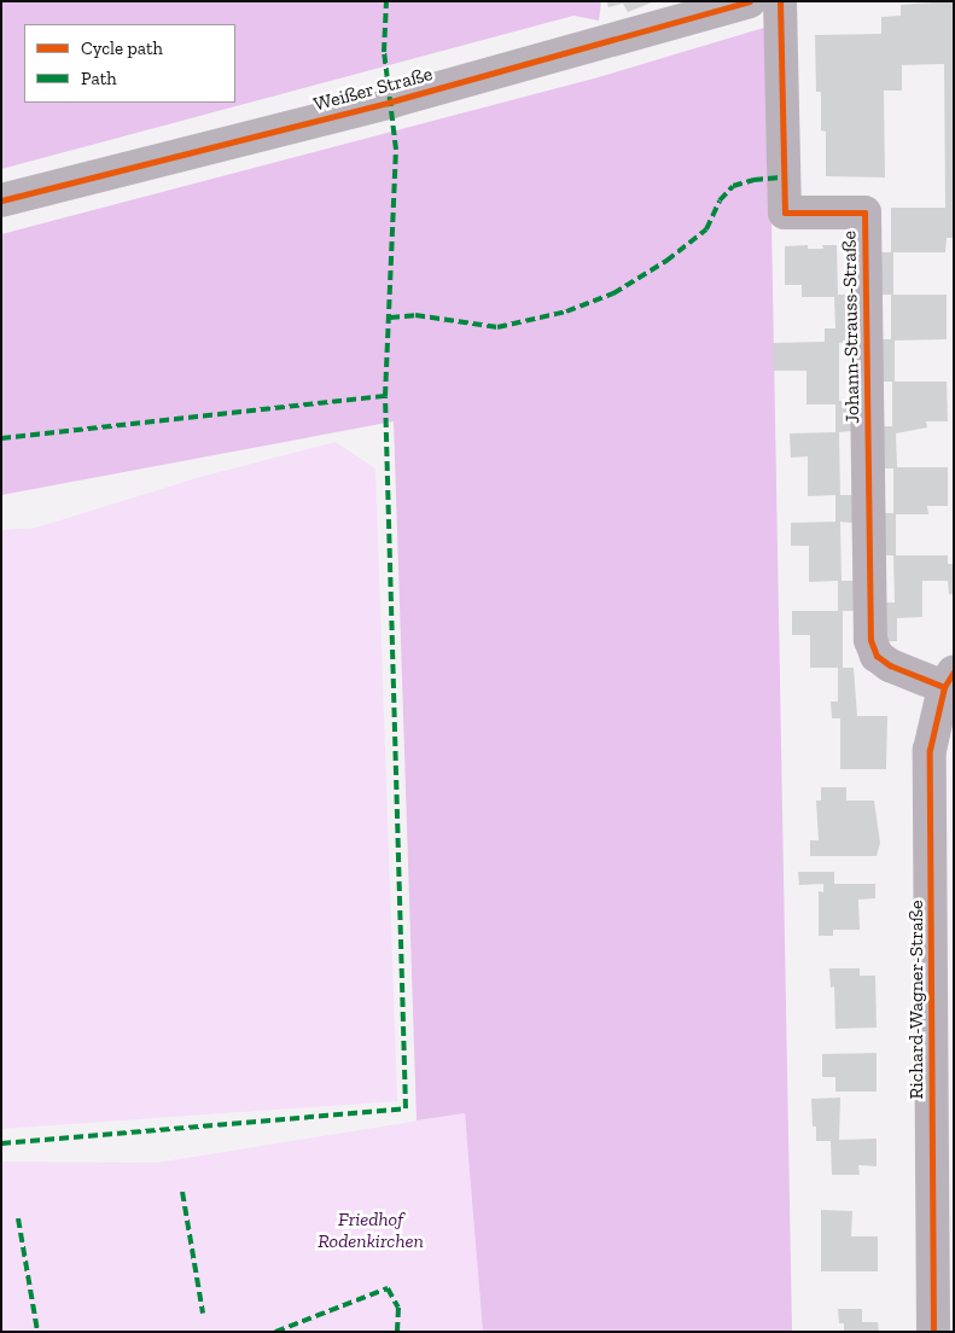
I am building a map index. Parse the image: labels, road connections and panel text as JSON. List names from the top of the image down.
{
  "streets": {
    "street": ["Weißer Straße", "Johann-Strauss-Straße", "Richard-Wagner-Straße"]
  },
  "crossings": [
    ["Johann-Strauss-Straße", "Richard-Wagner-Straße"]
  ],
  "parks": ["Friedhof Rodenkirchen"],
  "legend": ["Cycle path", "Path"]
}
